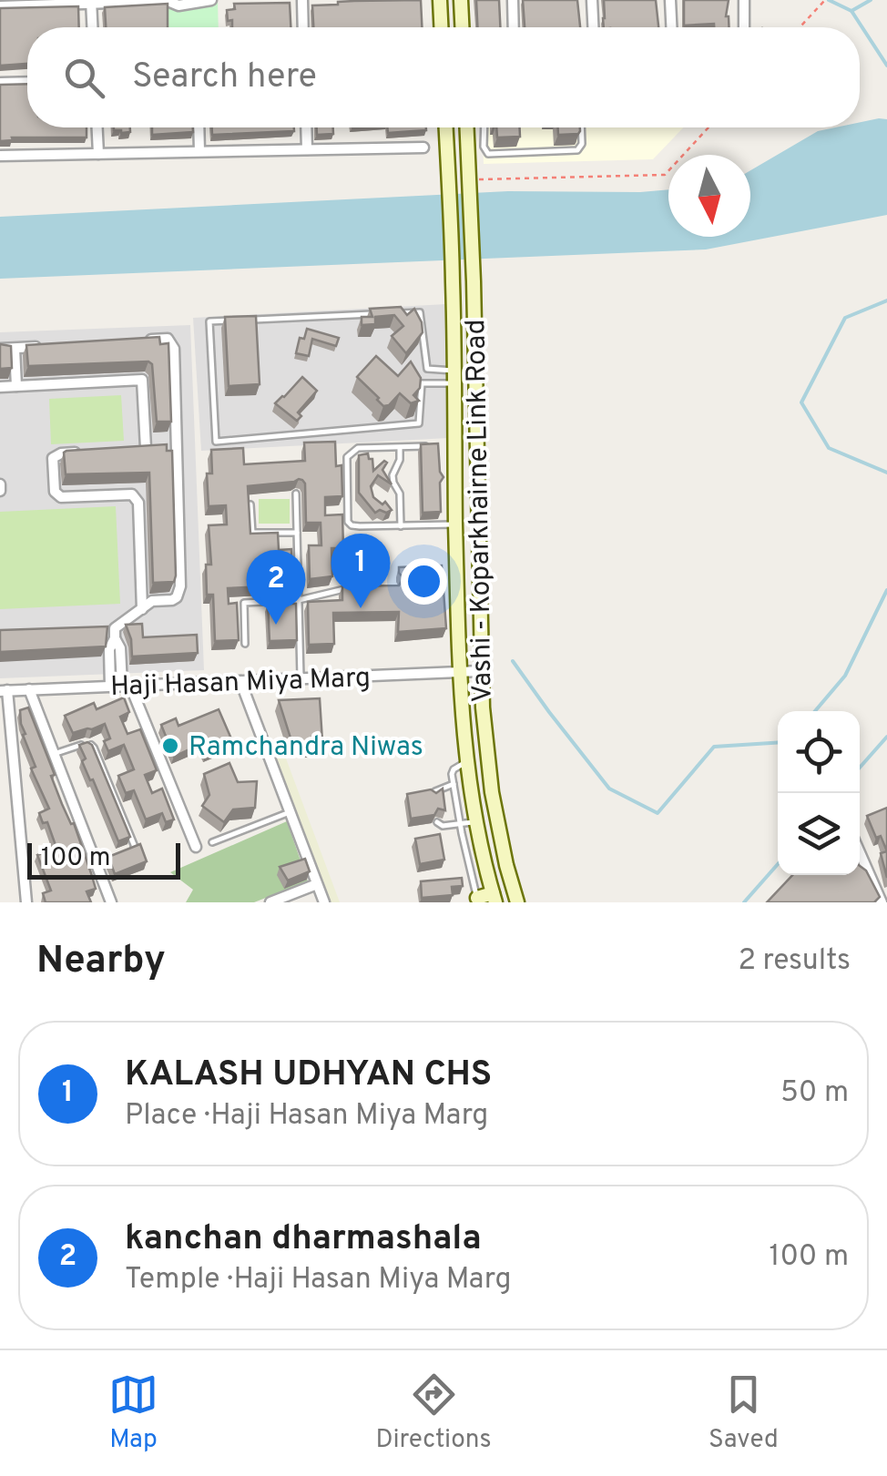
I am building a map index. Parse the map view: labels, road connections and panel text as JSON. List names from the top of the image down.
{
  "streets": {
    "main road": ["Vashi - Koparkhairne Link Road"],
    "street": ["Haji Hasan Miya Marg"]
  },
  "crossings": [
    ["Vashi - Koparkhairne Link Road", "Haji Hasan Miya Marg"]
  ],
  "places": ["Ramchandra Niwas"],
  "scale_bar": "100 m",
  "north": "bottom",
  "page": {
    "search": "Search here",
    "pins": ["1", "2"],
    "scale": "100 m",
    "heading": ["Nearby", "2 results"],
    "list": [
      {
        "mark": "1",
        "name": "KALASH UDHYAN CHS",
        "note": "Place · Haji Hasan Miya Marg",
        "value": "50 m"
      },
      {
        "mark": "2",
        "name": "kanchan dharmashala",
        "note": "Temple · Haji Hasan Miya Marg",
        "value": "100 m"
      }
    ],
    "nav": ["Map", "Directions", "Saved"]
  }
}
